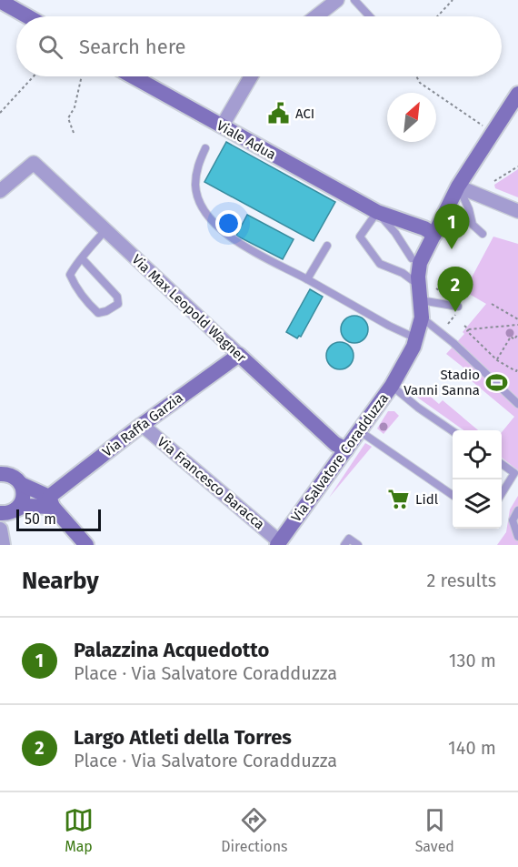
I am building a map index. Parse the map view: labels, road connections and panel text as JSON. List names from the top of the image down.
{
  "streets": {
    "main road": [
      "Viale Adua",
      "Via Max Leopold Wagner",
      "Via Raffa Garzia",
      "Via Salvatore Coradduzza"
    ],
    "street": ["Via Francesco Baracca"]
  },
  "crossings": [
    ["Viale Adua", "Via Salvatore Coradduzza"],
    ["Via Max Leopold Wagner", "Via Raffa Garzia"],
    ["Via Max Leopold Wagner", "Via Salvatore Coradduzza"],
    ["Via Raffa Garzia", "Via Francesco Baracca"],
    ["Via Salvatore Coradduzza", "Via Francesco Baracca"]
  ],
  "places": {
    "public building": ["ACI"],
    "sports": ["Stadio Vanni Sanna"],
    "supermarket": ["Lidl"]
  },
  "scale_bar": "50 m",
  "north": "top right",
  "page": {
    "search": "Search here",
    "pins": ["1", "2"],
    "scale": "50 m",
    "heading": ["Nearby", "2 results"],
    "list": [
      {
        "mark": "1",
        "name": "Palazzina Acquedotto",
        "note": "Place · Via Salvatore Coradduzza",
        "value": "130 m"
      },
      {
        "mark": "2",
        "name": "Largo Atleti della Torres",
        "note": "Place · Via Salvatore Coradduzza",
        "value": "140 m"
      }
    ],
    "nav": ["Map", "Directions", "Saved"]
  }
}
